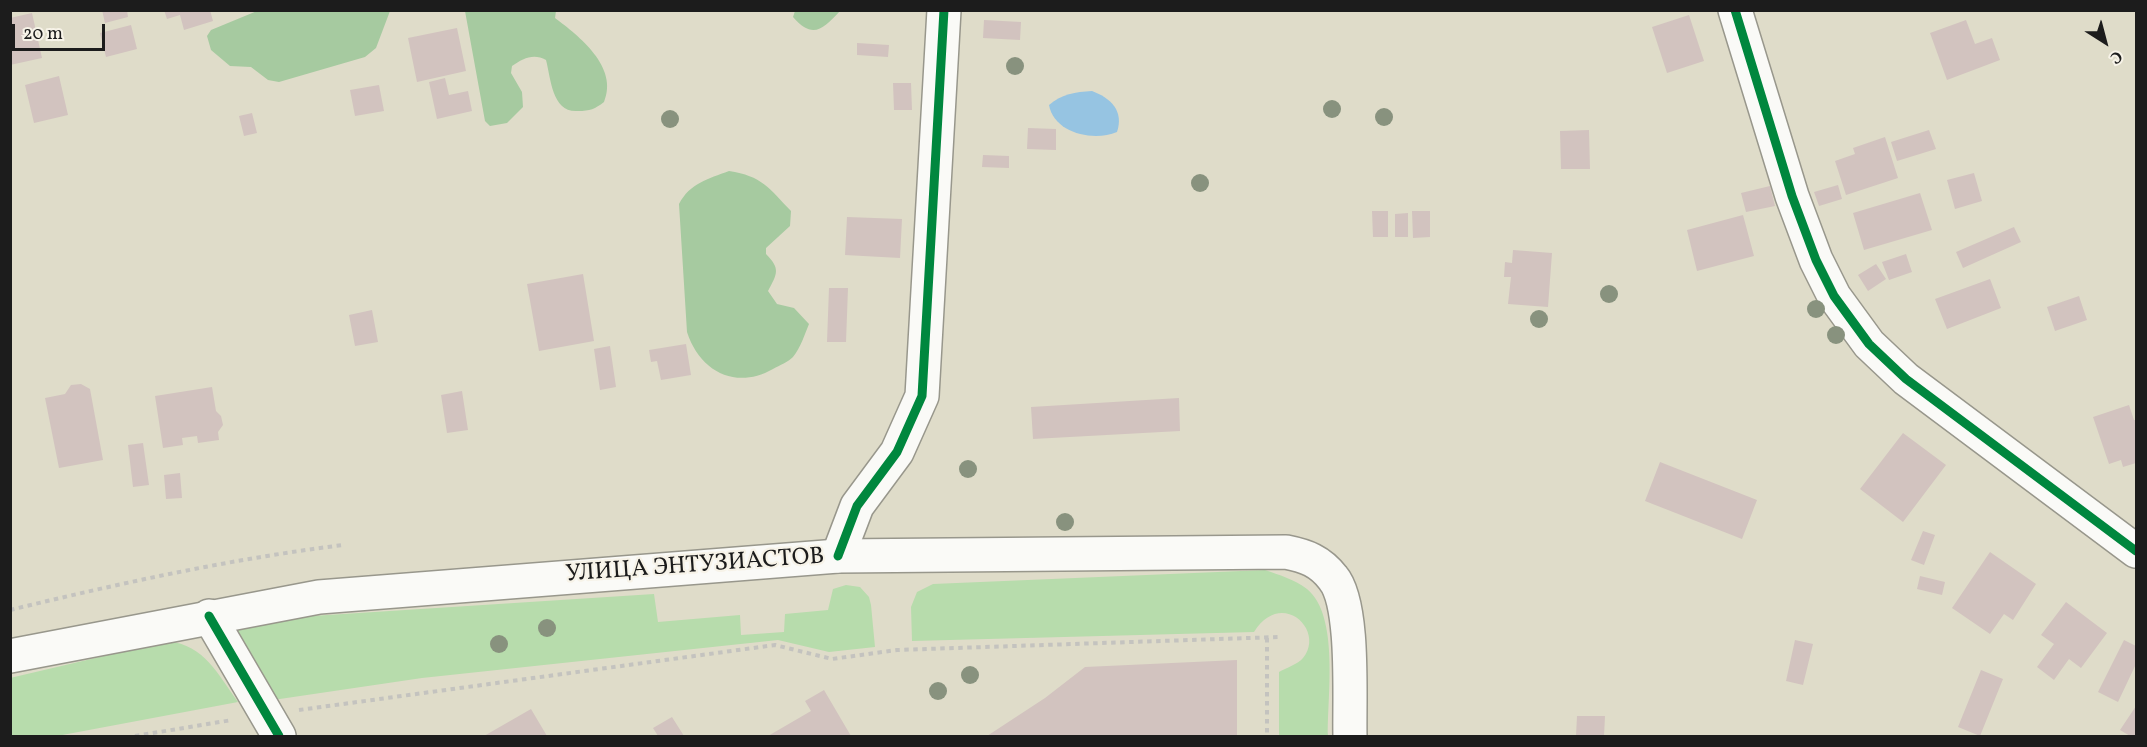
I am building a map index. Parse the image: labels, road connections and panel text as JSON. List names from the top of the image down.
{
  "streets": {
    "main road": ["УЛИЦА ЭНТУЗИАСТОВ"]
  },
  "scale_bar": "20 m",
  "north": "bottom right"
}
